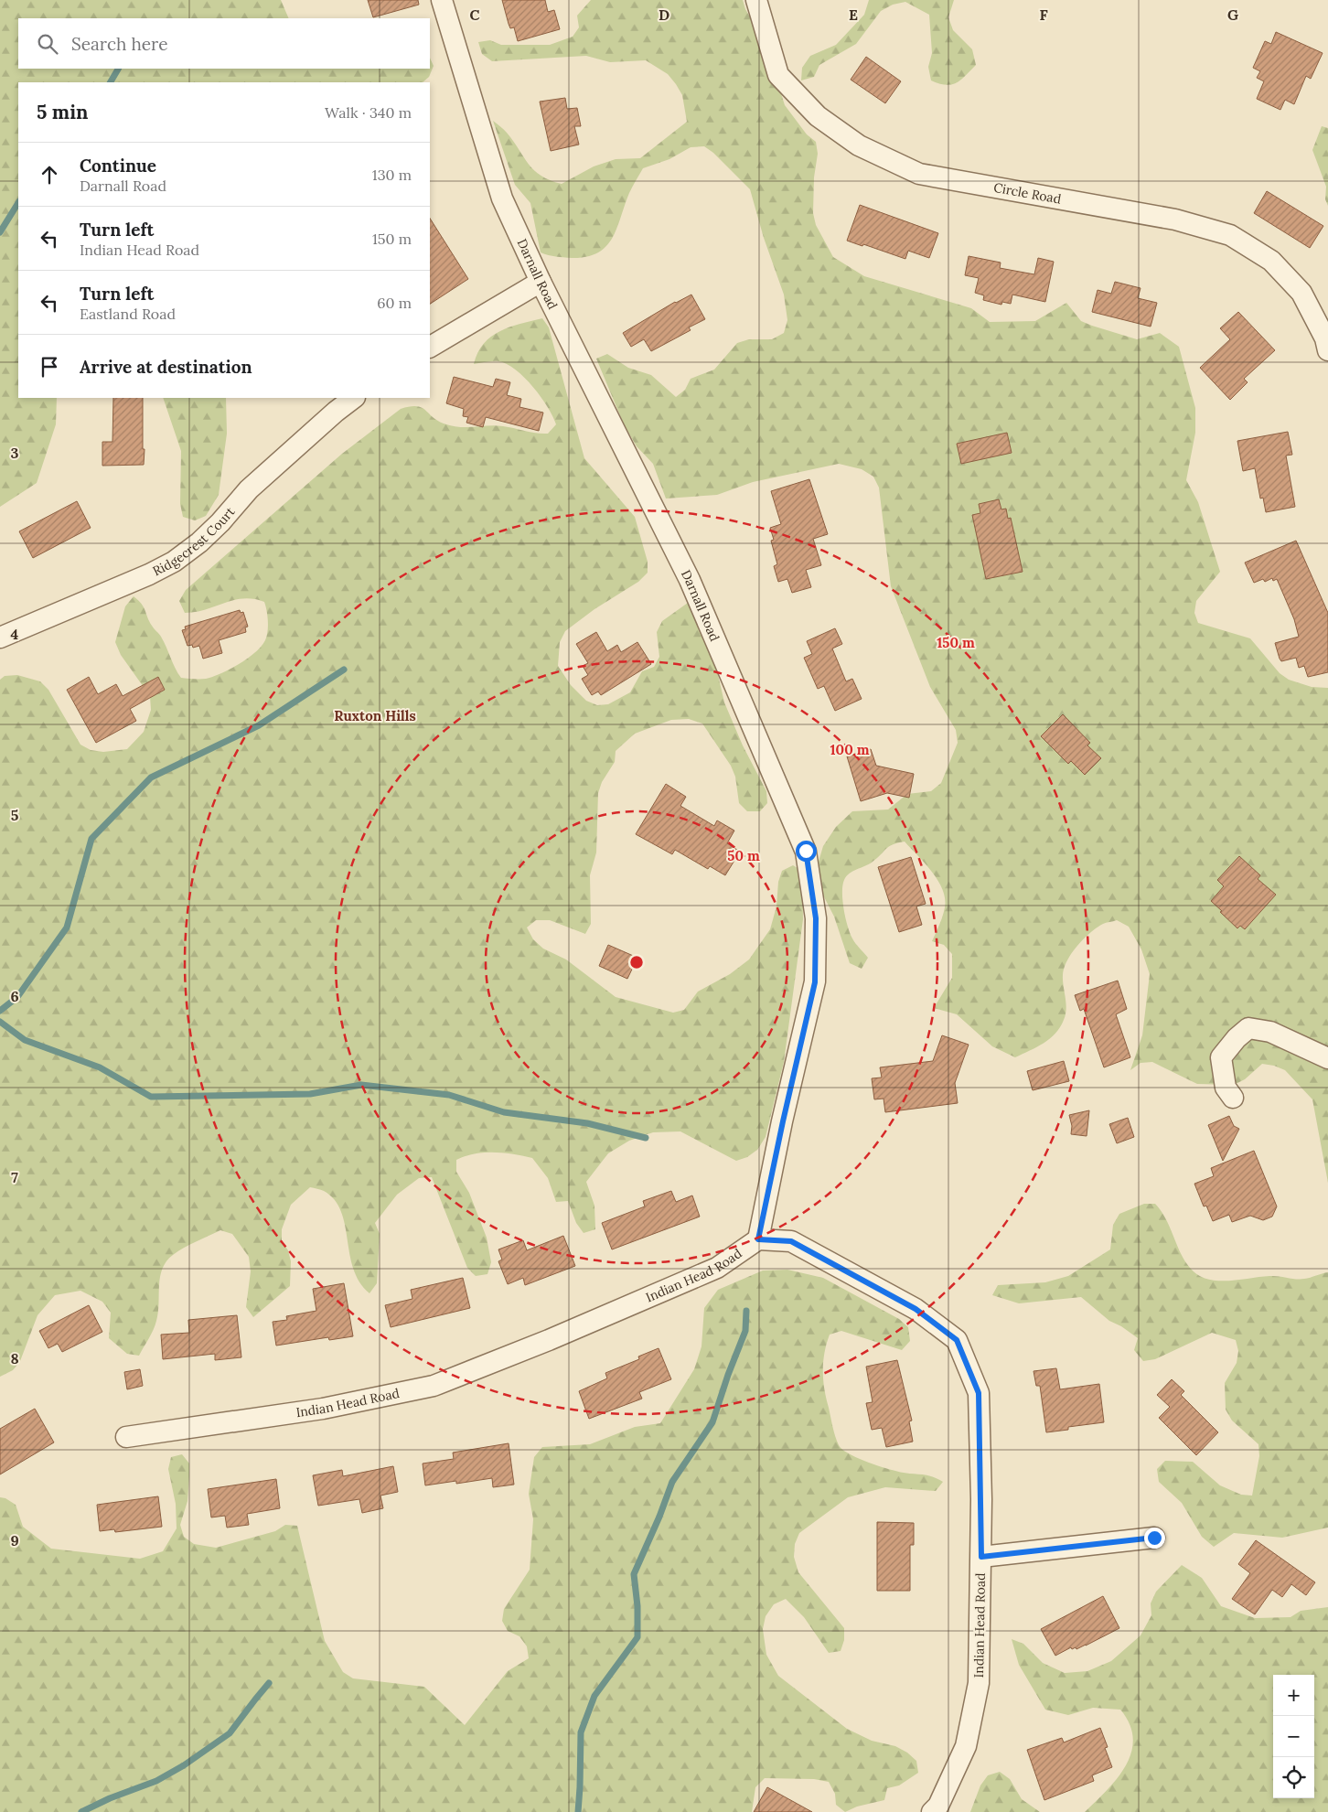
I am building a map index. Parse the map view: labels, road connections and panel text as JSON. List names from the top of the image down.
{
  "streets": {
    "street": [
      "Circle Road",
      "Darnall Road",
      "Ridgecrest Court",
      "Indian Head Road"
    ]
  },
  "crossings": [
    ["Darnall Road", "Indian Head Road"]
  ],
  "districts": ["Ruxton Hills"],
  "page": {
    "search": "Search here",
    "heading": ["5 min", "Walk · 340 m"],
    "list": [
      ["Continue", "Darnall Road", "130 m"],
      ["Turn left", "Indian Head Road", "150 m"],
      ["Turn left", "Eastland Road", "60 m"],
      "Arrive at destination"
    ],
    "map_buttons": ["+", "−"]
  },
  "grid": {
    "columns": [
      "C",
      "D",
      "E",
      "F",
      "G"
    ],
    "rows": [
      "3",
      "4",
      "5",
      "6",
      "7",
      "8",
      "9"
    ]
  },
  "rings": ["150 m", "100 m", "50 m"]
}
